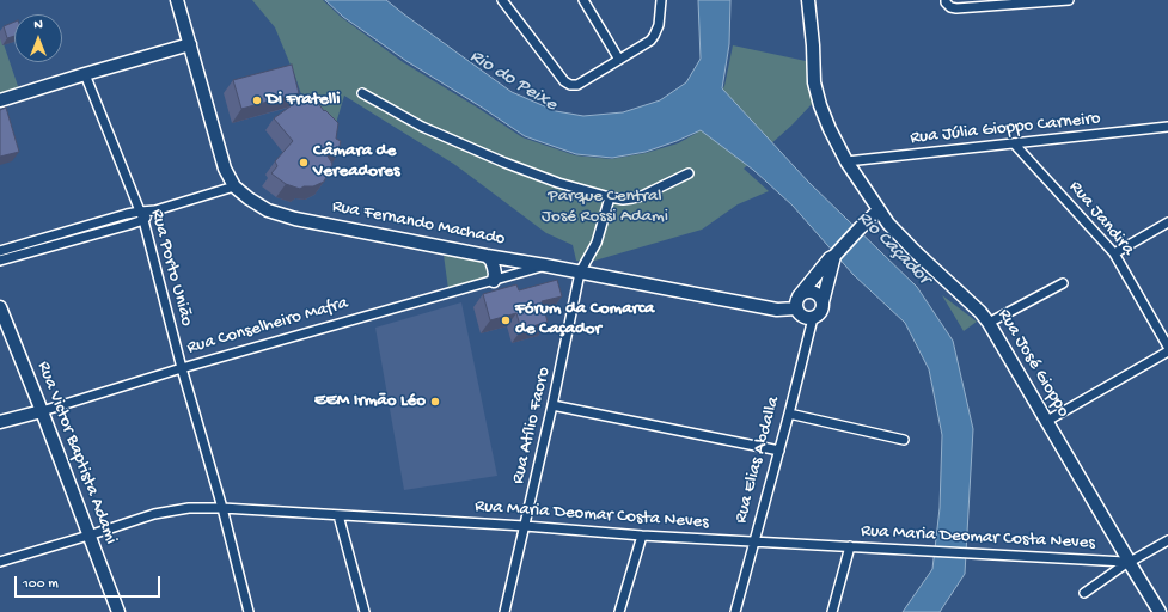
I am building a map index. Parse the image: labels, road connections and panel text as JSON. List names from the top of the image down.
{
  "streets": {
    "main road": [
      "Rua Fernando Machado",
      "Rua Conselheiro Mafra",
      "Rua José Gioppo",
      "Rua Victor Baptista Adami"
    ],
    "street": [
      "Rua Júlia Gioppo Carneiro",
      "Rua Jandira",
      "Rua Porto União",
      "Rua Atílio Faoro",
      "Rua Elias Abdalla",
      "Rua Maria Deomar Costa Neves"
    ]
  },
  "crossings": [
    ["Rua Júlia Gioppo Carneiro", "Rua Jandira"],
    ["Rua Júlia Gioppo Carneiro", "Rua José Gioppo"],
    ["Rua Fernando Machado", "Rua Conselheiro Mafra"],
    ["Rua Fernando Machado", "Rua Atílio Faoro"],
    ["Rua Fernando Machado", "Rua Elias Abdalla"],
    ["Rua Porto União", "Rua Conselheiro Mafra"],
    ["Rua Porto União", "Rua Maria Deomar Costa Neves"],
    ["Rua Conselheiro Mafra", "Rua Victor Baptista Adami"],
    ["Rua José Gioppo", "Rua Maria Deomar Costa Neves"],
    ["Rua Atílio Faoro", "Rua Maria Deomar Costa Neves"],
    ["Rua Victor Baptista Adami", "Rua Maria Deomar Costa Neves"],
    ["Rua Elias Abdalla", "Rua Maria Deomar Costa Neves"]
  ],
  "water": ["Rio do Peixe", "Rio Caçador"],
  "parks": ["Parque Central José Rossi Adami"],
  "places": [
    "Di Fratelli",
    "Câmara de Vereadores",
    "Fórum da Comarca de Caçador",
    "EEM Irmão Léo"
  ],
  "scale_bar": "100 m",
  "north": "top"
}
